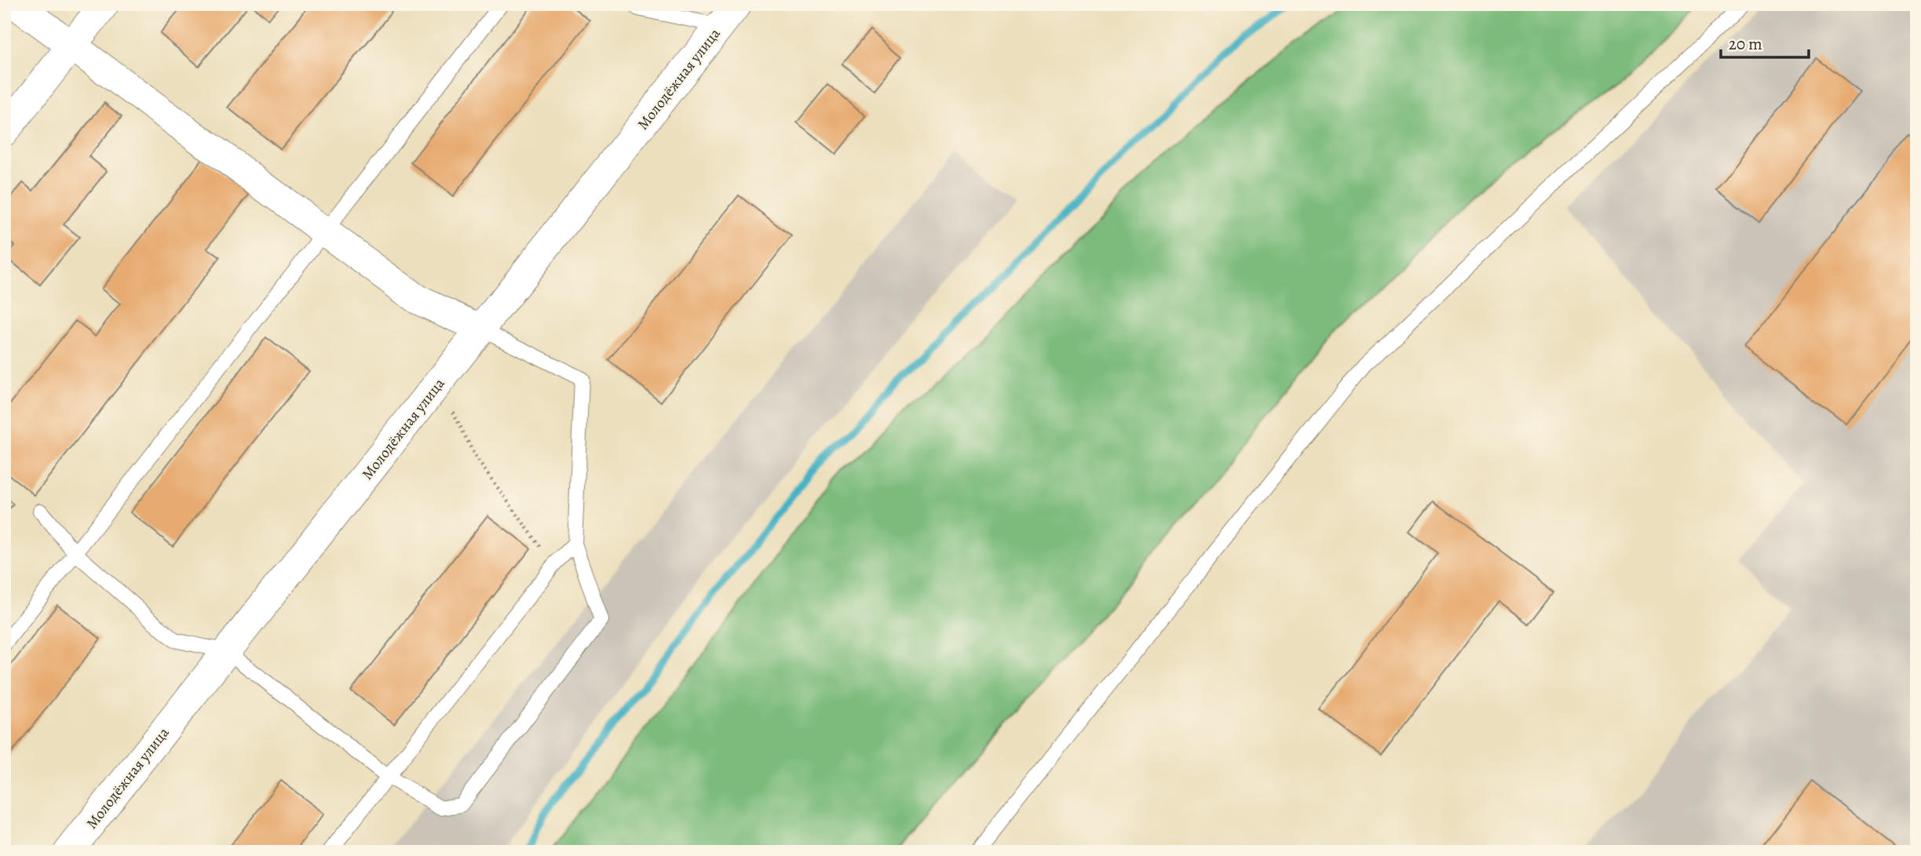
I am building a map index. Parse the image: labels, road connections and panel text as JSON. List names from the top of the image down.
{
  "streets": {
    "street": ["Молодёжная улица"]
  },
  "scale_bar": "20 m"
}
